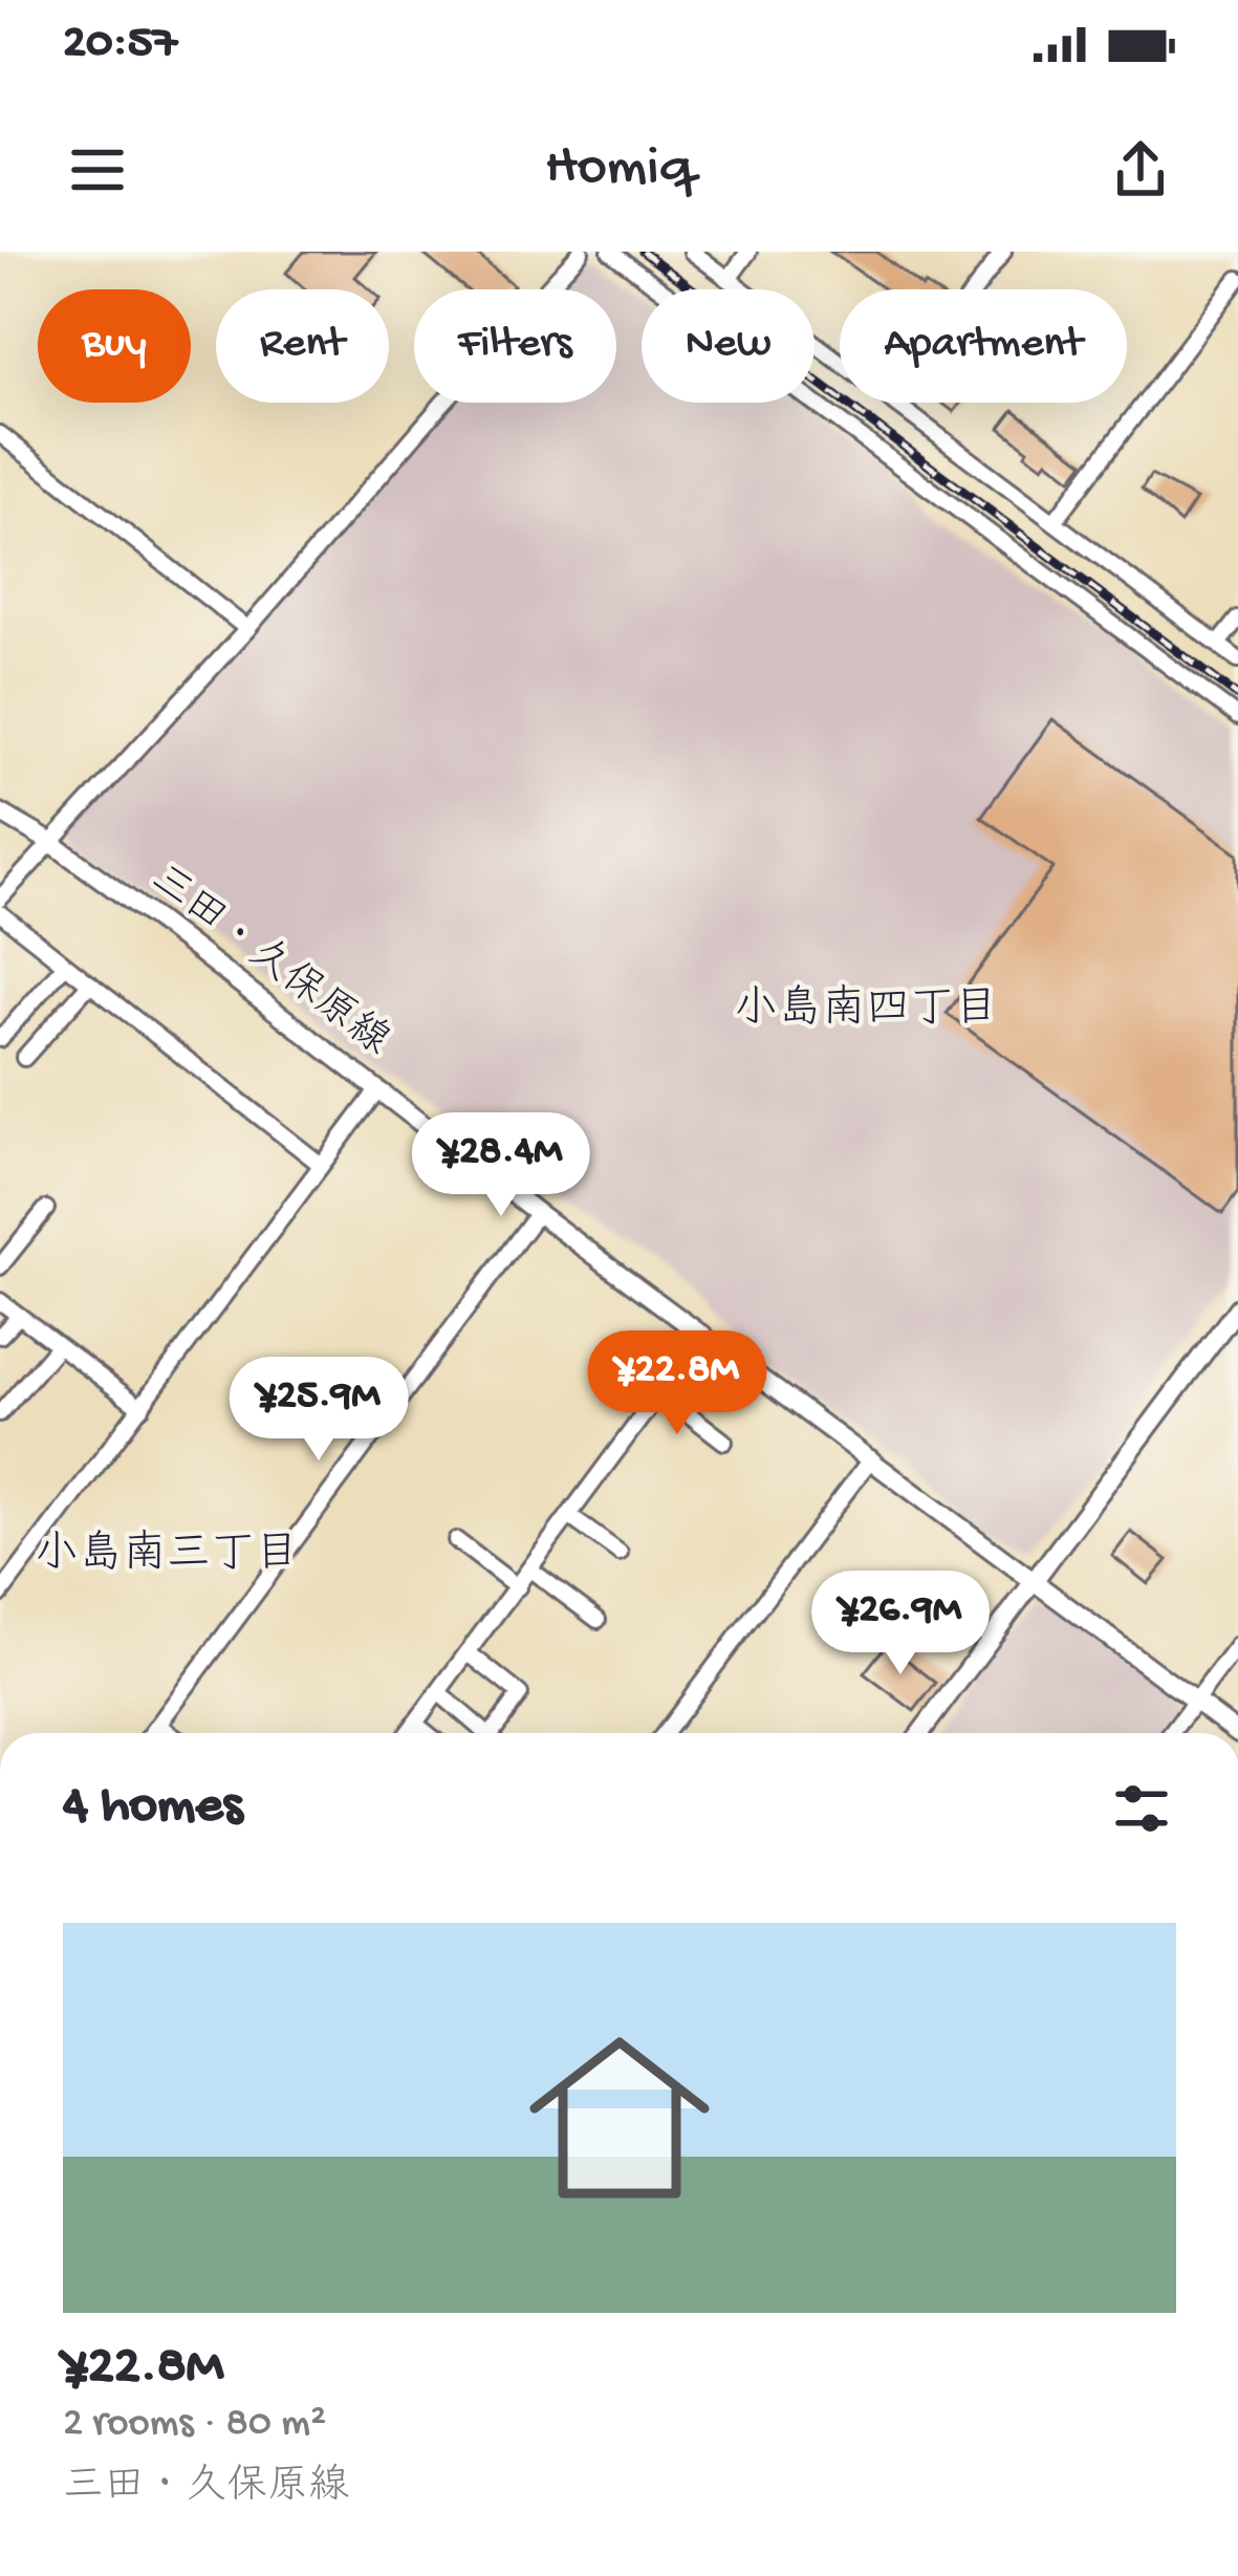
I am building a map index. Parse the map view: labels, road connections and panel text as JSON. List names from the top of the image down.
{
  "streets": {
    "street": ["三田・久保原線"]
  },
  "districts": ["小島南四丁目", "小島南三丁目"],
  "page": {
    "status": "20:57",
    "header": "Homiq",
    "chip": [
      "Buy",
      "Rent",
      "Filters",
      "New",
      "Apartment"
    ],
    "price": [
      "¥28.4M",
      "¥22.8M",
      "¥25.9M",
      "¥26.9M"
    ],
    "heading": "4 homes",
    "list": [
      {
        "name": "¥22.8M",
        "note": "2 rooms · 80 m² · 三田・久保原線"
      }
    ]
  }
}
